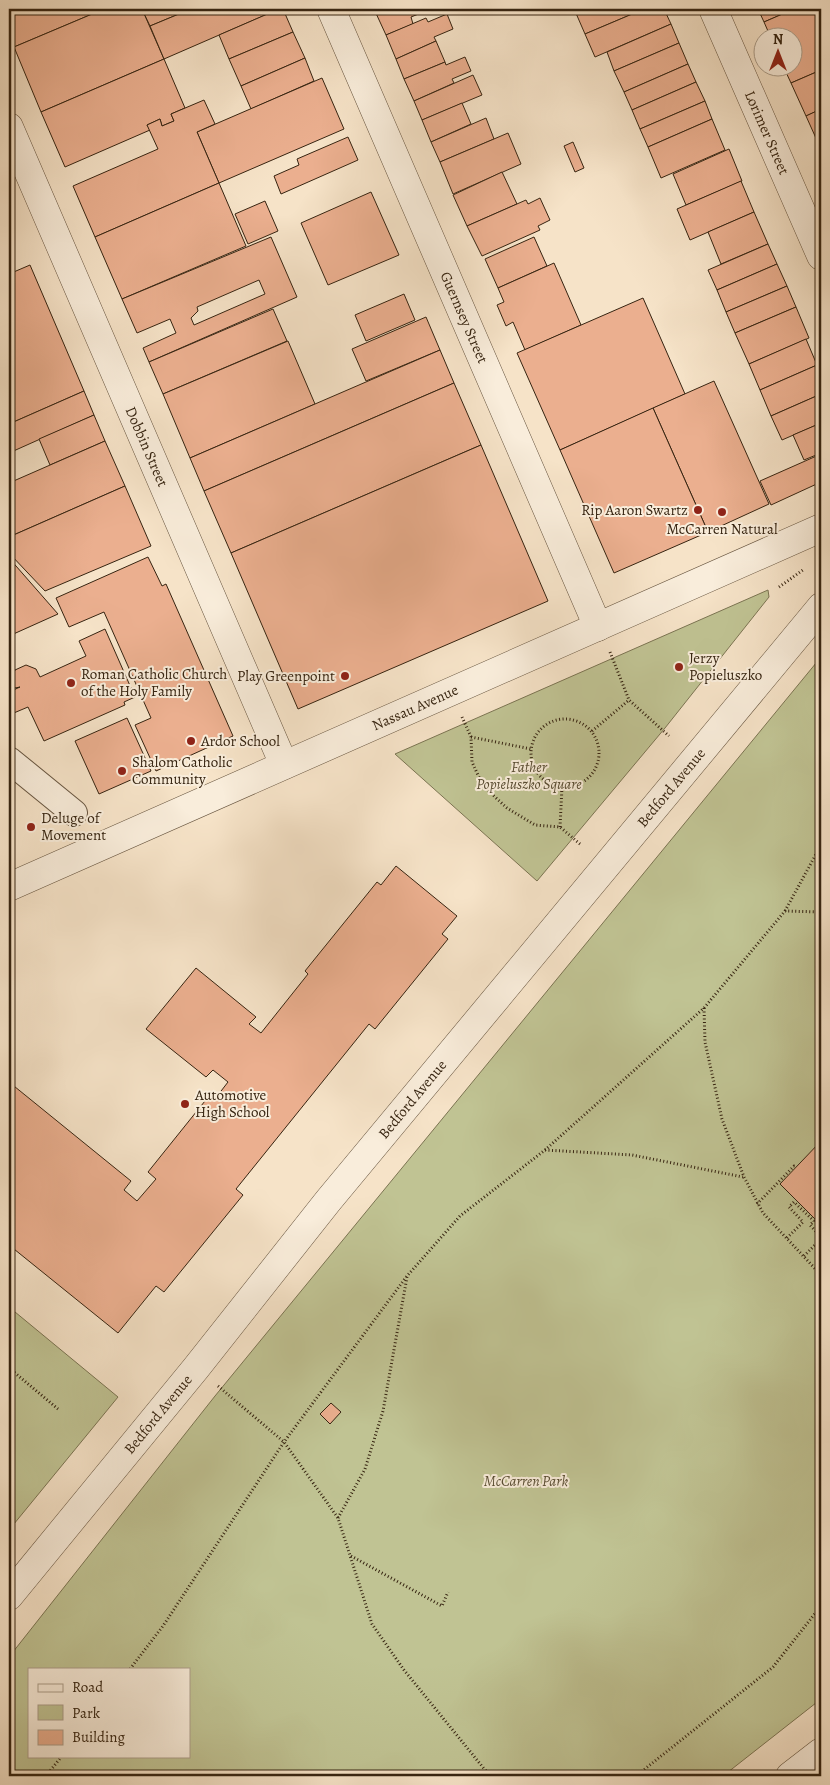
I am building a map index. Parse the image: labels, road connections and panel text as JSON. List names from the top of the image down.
{
  "streets": {
    "street": [
      "Lorimer Street",
      "Guernsey Street",
      "Dobbin Street",
      "Nassau Avenue",
      "Bedford Avenue"
    ]
  },
  "crossings": [
    ["Guernsey Street", "Nassau Avenue"],
    ["Dobbin Street", "Nassau Avenue"]
  ],
  "parks": ["Father Popieluszko Square", "McCarren Park"],
  "places": [
    "Rip Aaron Swartz",
    "McCarren Natural",
    "Jerzy Popieluszko",
    "Play Greenpoint",
    "Roman Catholic Church of the Holy Family",
    "Ardor School",
    "Shalom Catholic Community",
    "Deluge of Movement",
    "Automotive High School"
  ],
  "legend": ["Road", "Park", "Building"],
  "north": "top"
}
